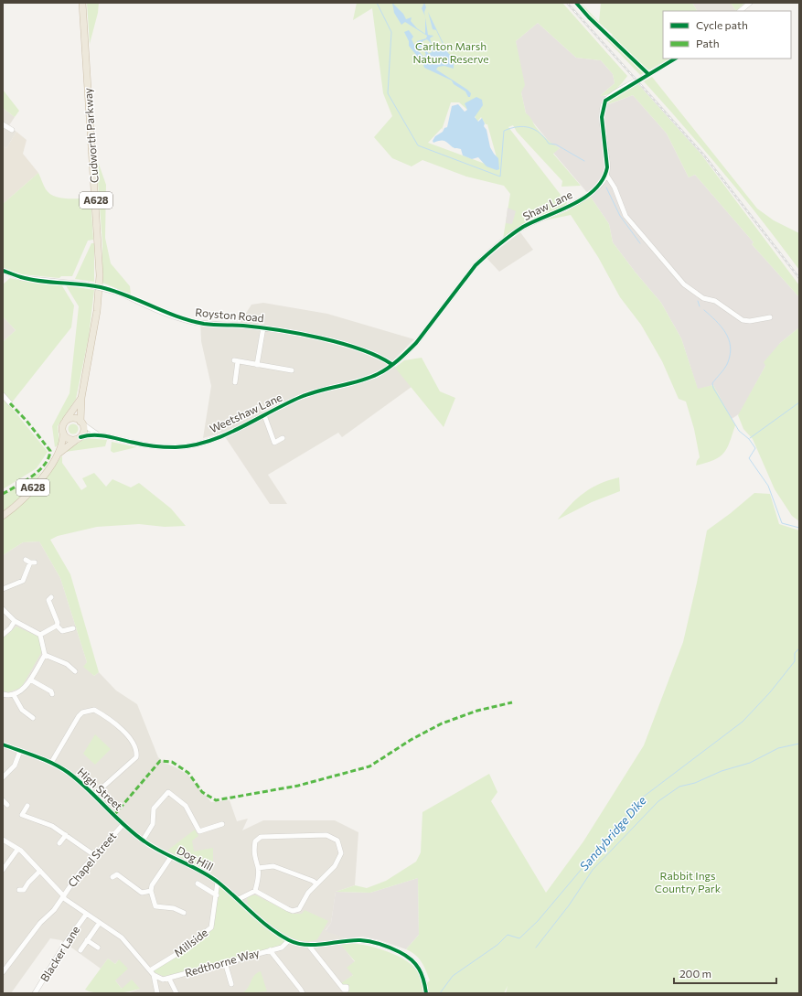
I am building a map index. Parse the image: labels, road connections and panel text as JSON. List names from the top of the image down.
{
  "streets": {
    "highway": ["Cudworth Parkway", "A628"],
    "street": [
      "Shaw Lane",
      "Royston Road",
      "Weetshaw Lane",
      "High Street",
      "Dog Hill",
      "Chapel Street",
      "Millside",
      "Blacker Lane",
      "Redthorne Way"
    ]
  },
  "crossings": [
    ["Cudworth Parkway", "Weetshaw Lane"],
    ["Shaw Lane", "Royston Road"],
    ["Shaw Lane", "Weetshaw Lane"],
    ["Royston Road", "Weetshaw Lane"],
    ["High Street", "Dog Hill"],
    ["High Street", "Chapel Street"],
    ["Dog Hill", "Chapel Street"],
    ["Dog Hill", "Millside"],
    ["Dog Hill", "Redthorne Way"]
  ],
  "water": ["Sandybridge Dike"],
  "parks": ["Carlton Marsh Nature Reserve", "Rabbit Ings Country Park"],
  "legend": ["Cycle path", "Path"],
  "scale_bar": "200 m"
}
